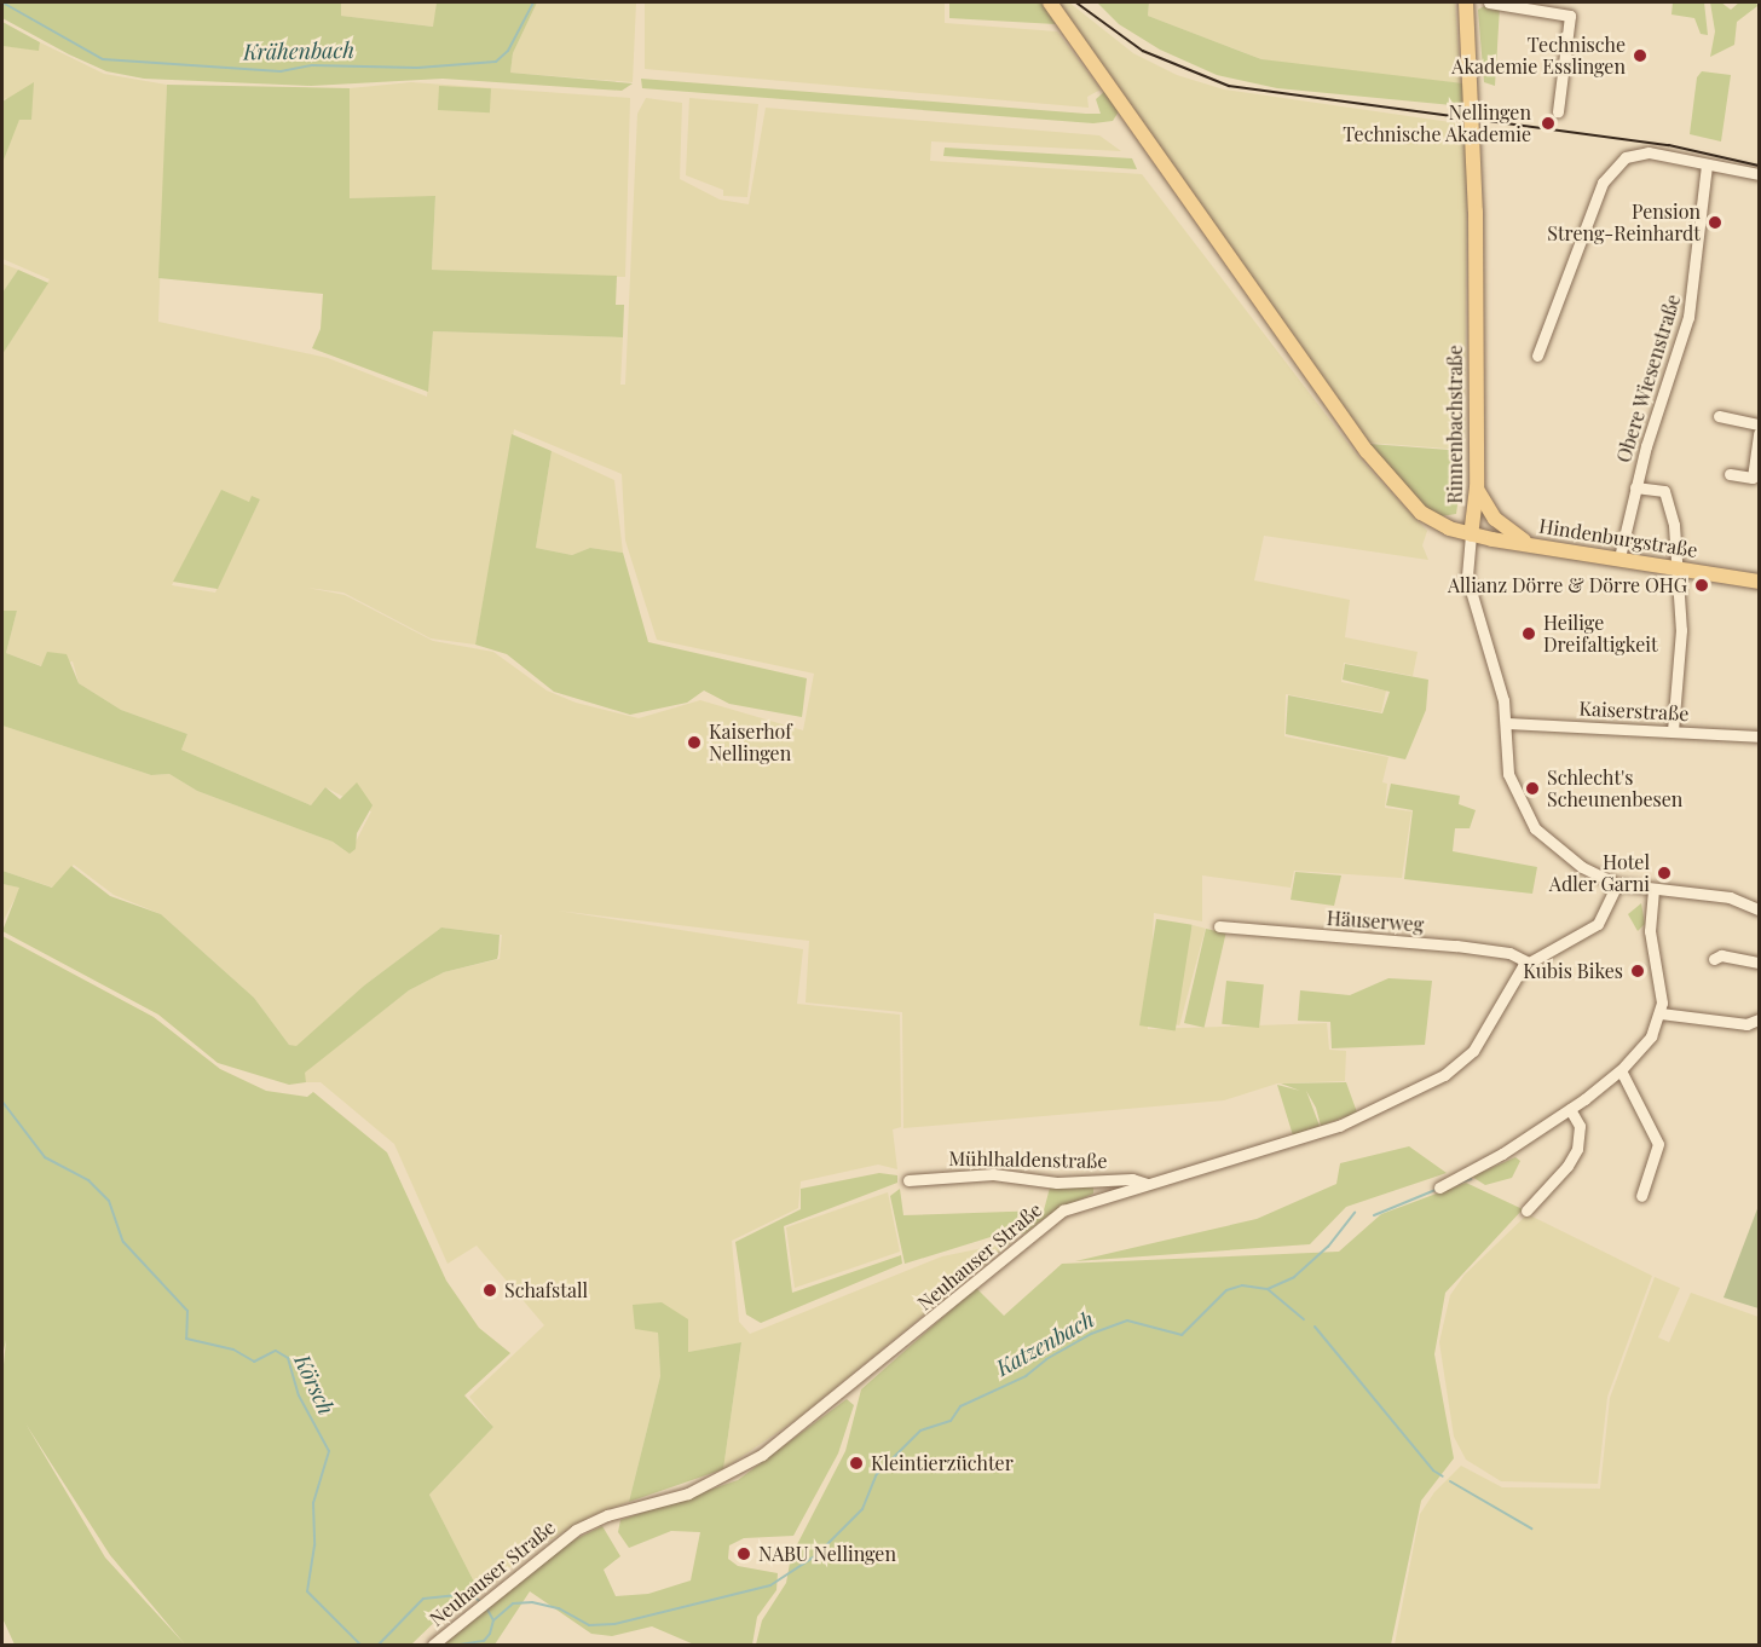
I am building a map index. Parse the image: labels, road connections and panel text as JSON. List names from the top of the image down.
{
  "streets": {
    "main road": ["Rinnenbachstraße", "Hindenburgstraße"],
    "street": [
      "Obere Wiesenstraße",
      "Kaiserstraße",
      "Häuserweg",
      "Mühlhaldenstraße",
      "Neuhauser Straße"
    ]
  },
  "crossings": [
    ["Obere Wiesenstraße", "Hindenburgstraße"],
    ["Rinnenbachstraße", "Hindenburgstraße"],
    ["Rinnenbachstraße", "Kaiserstraße"],
    ["Häuserweg", "Neuhauser Straße"],
    ["Mühlhaldenstraße", "Neuhauser Straße"]
  ],
  "water": ["Krähenbach", "Katzenbach", "Körsch"],
  "places": [
    "Technische Akademie Esslingen",
    "Nellingen Technische Akademie",
    "Pension Streng-Reinhardt",
    "Allianz Dörre & Dörre OHG",
    "Heilige Dreifaltigkeit",
    "Kaiserhof Nellingen",
    "Schlecht's Scheunenbesen",
    "Hotel Adler Garni",
    "Kubis Bikes",
    "Schafstall",
    "Kleintierzüchter",
    "NABU Nellingen"
  ]
}
